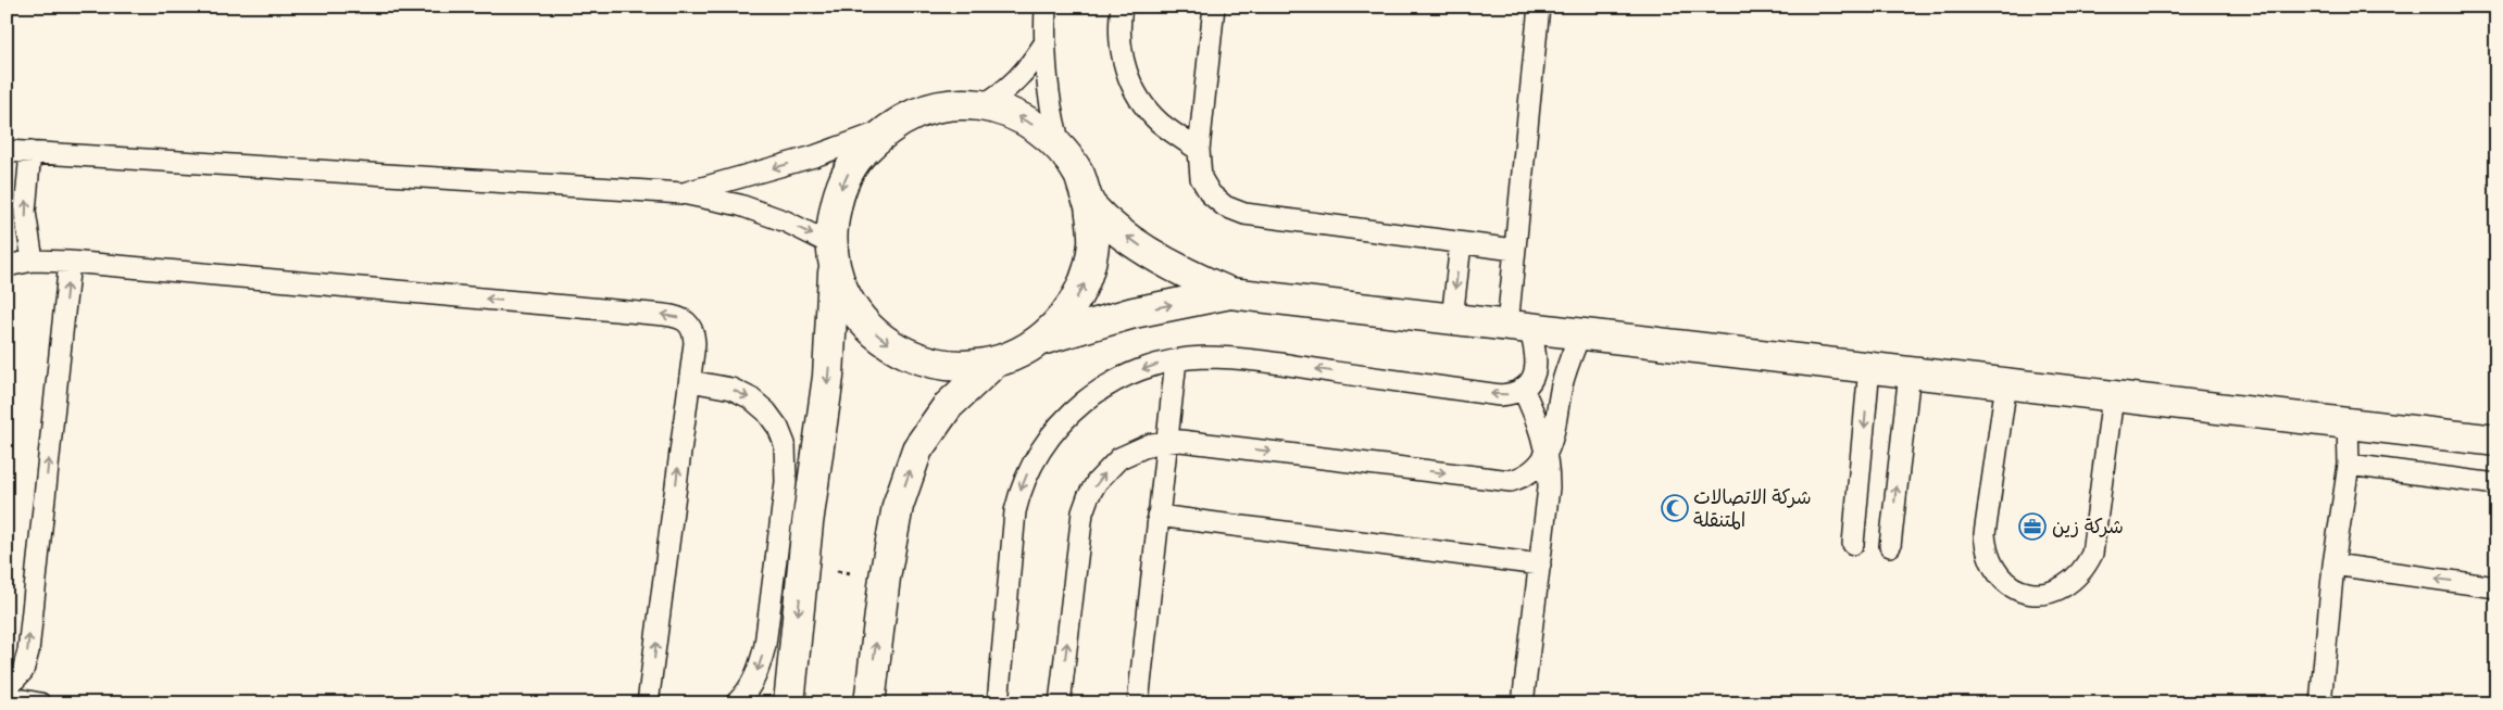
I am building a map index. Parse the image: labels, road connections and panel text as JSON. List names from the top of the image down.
{
  "places": {
    "mosque": ["شركة الاتصالات المتنقلة"],
    "office": ["شركة زين"]
  }
}
